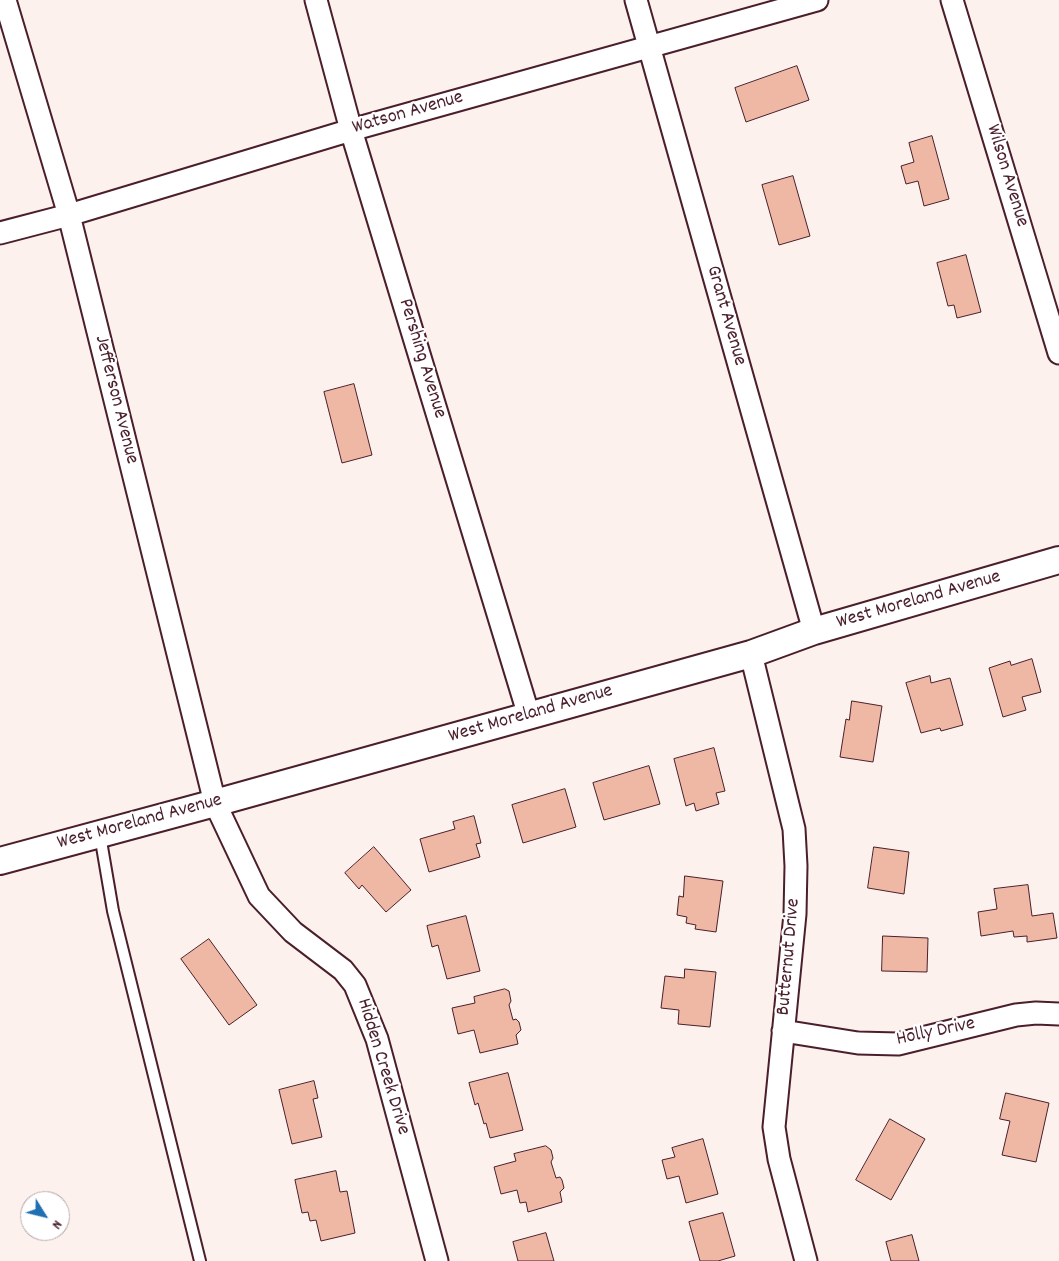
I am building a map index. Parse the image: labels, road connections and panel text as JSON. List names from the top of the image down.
{
  "streets": {
    "street": [
      "Watson Avenue",
      "Wilson Avenue",
      "Grant Avenue",
      "Pershing Avenue",
      "Jefferson Avenue",
      "West Moreland Avenue",
      "Butternut Drive",
      "Holly Drive",
      "Hidden Creek Drive"
    ]
  },
  "crossings": [
    ["Watson Avenue", "Grant Avenue"],
    ["Watson Avenue", "Pershing Avenue"],
    ["Watson Avenue", "Jefferson Avenue"],
    ["Grant Avenue", "West Moreland Avenue"],
    ["Pershing Avenue", "West Moreland Avenue"],
    ["Jefferson Avenue", "West Moreland Avenue"],
    ["Jefferson Avenue", "Hidden Creek Drive"],
    ["West Moreland Avenue", "Butternut Drive"],
    ["West Moreland Avenue", "Hidden Creek Drive"],
    ["Butternut Drive", "Holly Drive"]
  ],
  "north": "bottom right"
}
